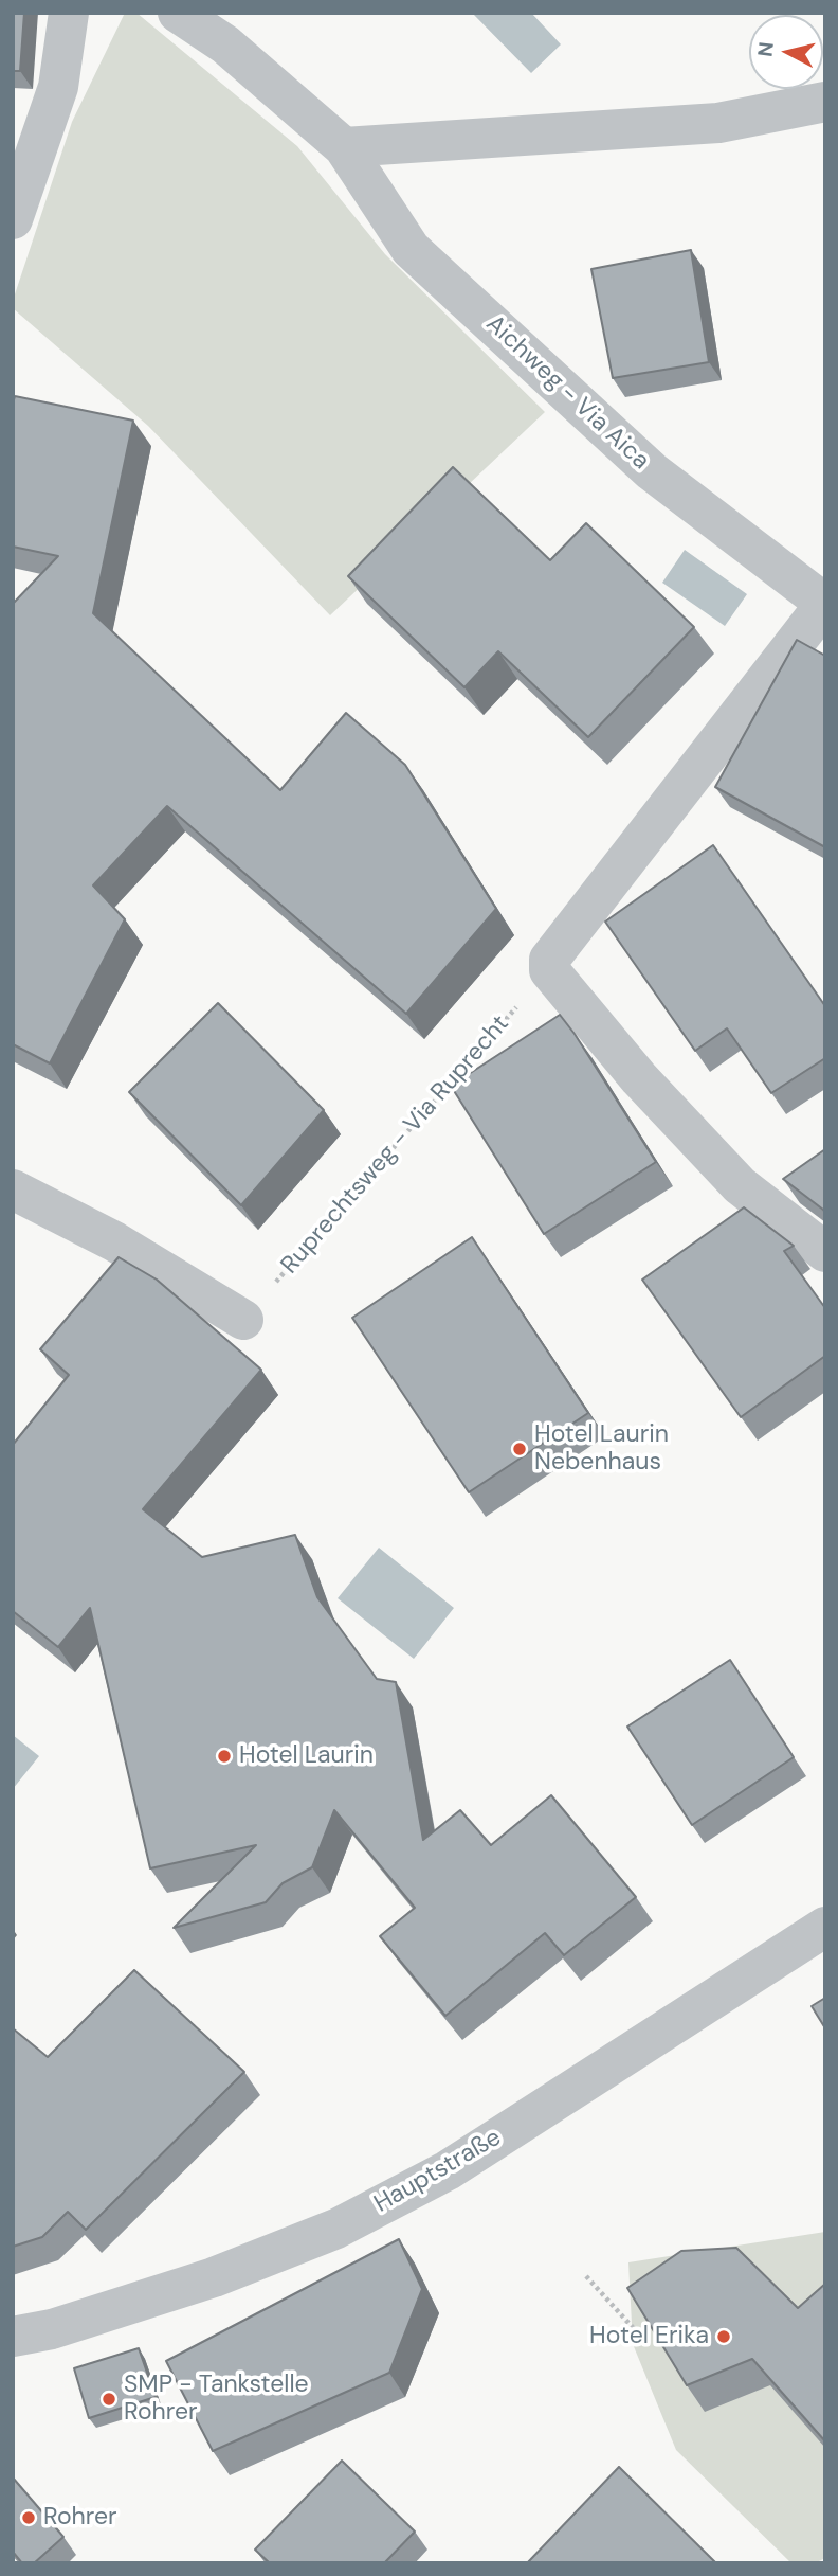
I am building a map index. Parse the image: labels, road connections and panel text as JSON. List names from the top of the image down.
{
  "streets": {
    "street": ["Aichweg - Via Aica", "Hauptstraße"],
    "path": ["Ruprechtsweg - Via Ruprecht"]
  },
  "places": [
    "Hotel Laurin Nebenhaus",
    "Hotel Laurin",
    "Hotel Erika",
    "SMP - Tankstelle Rohrer",
    "Rohrer"
  ],
  "north": "left"
}
